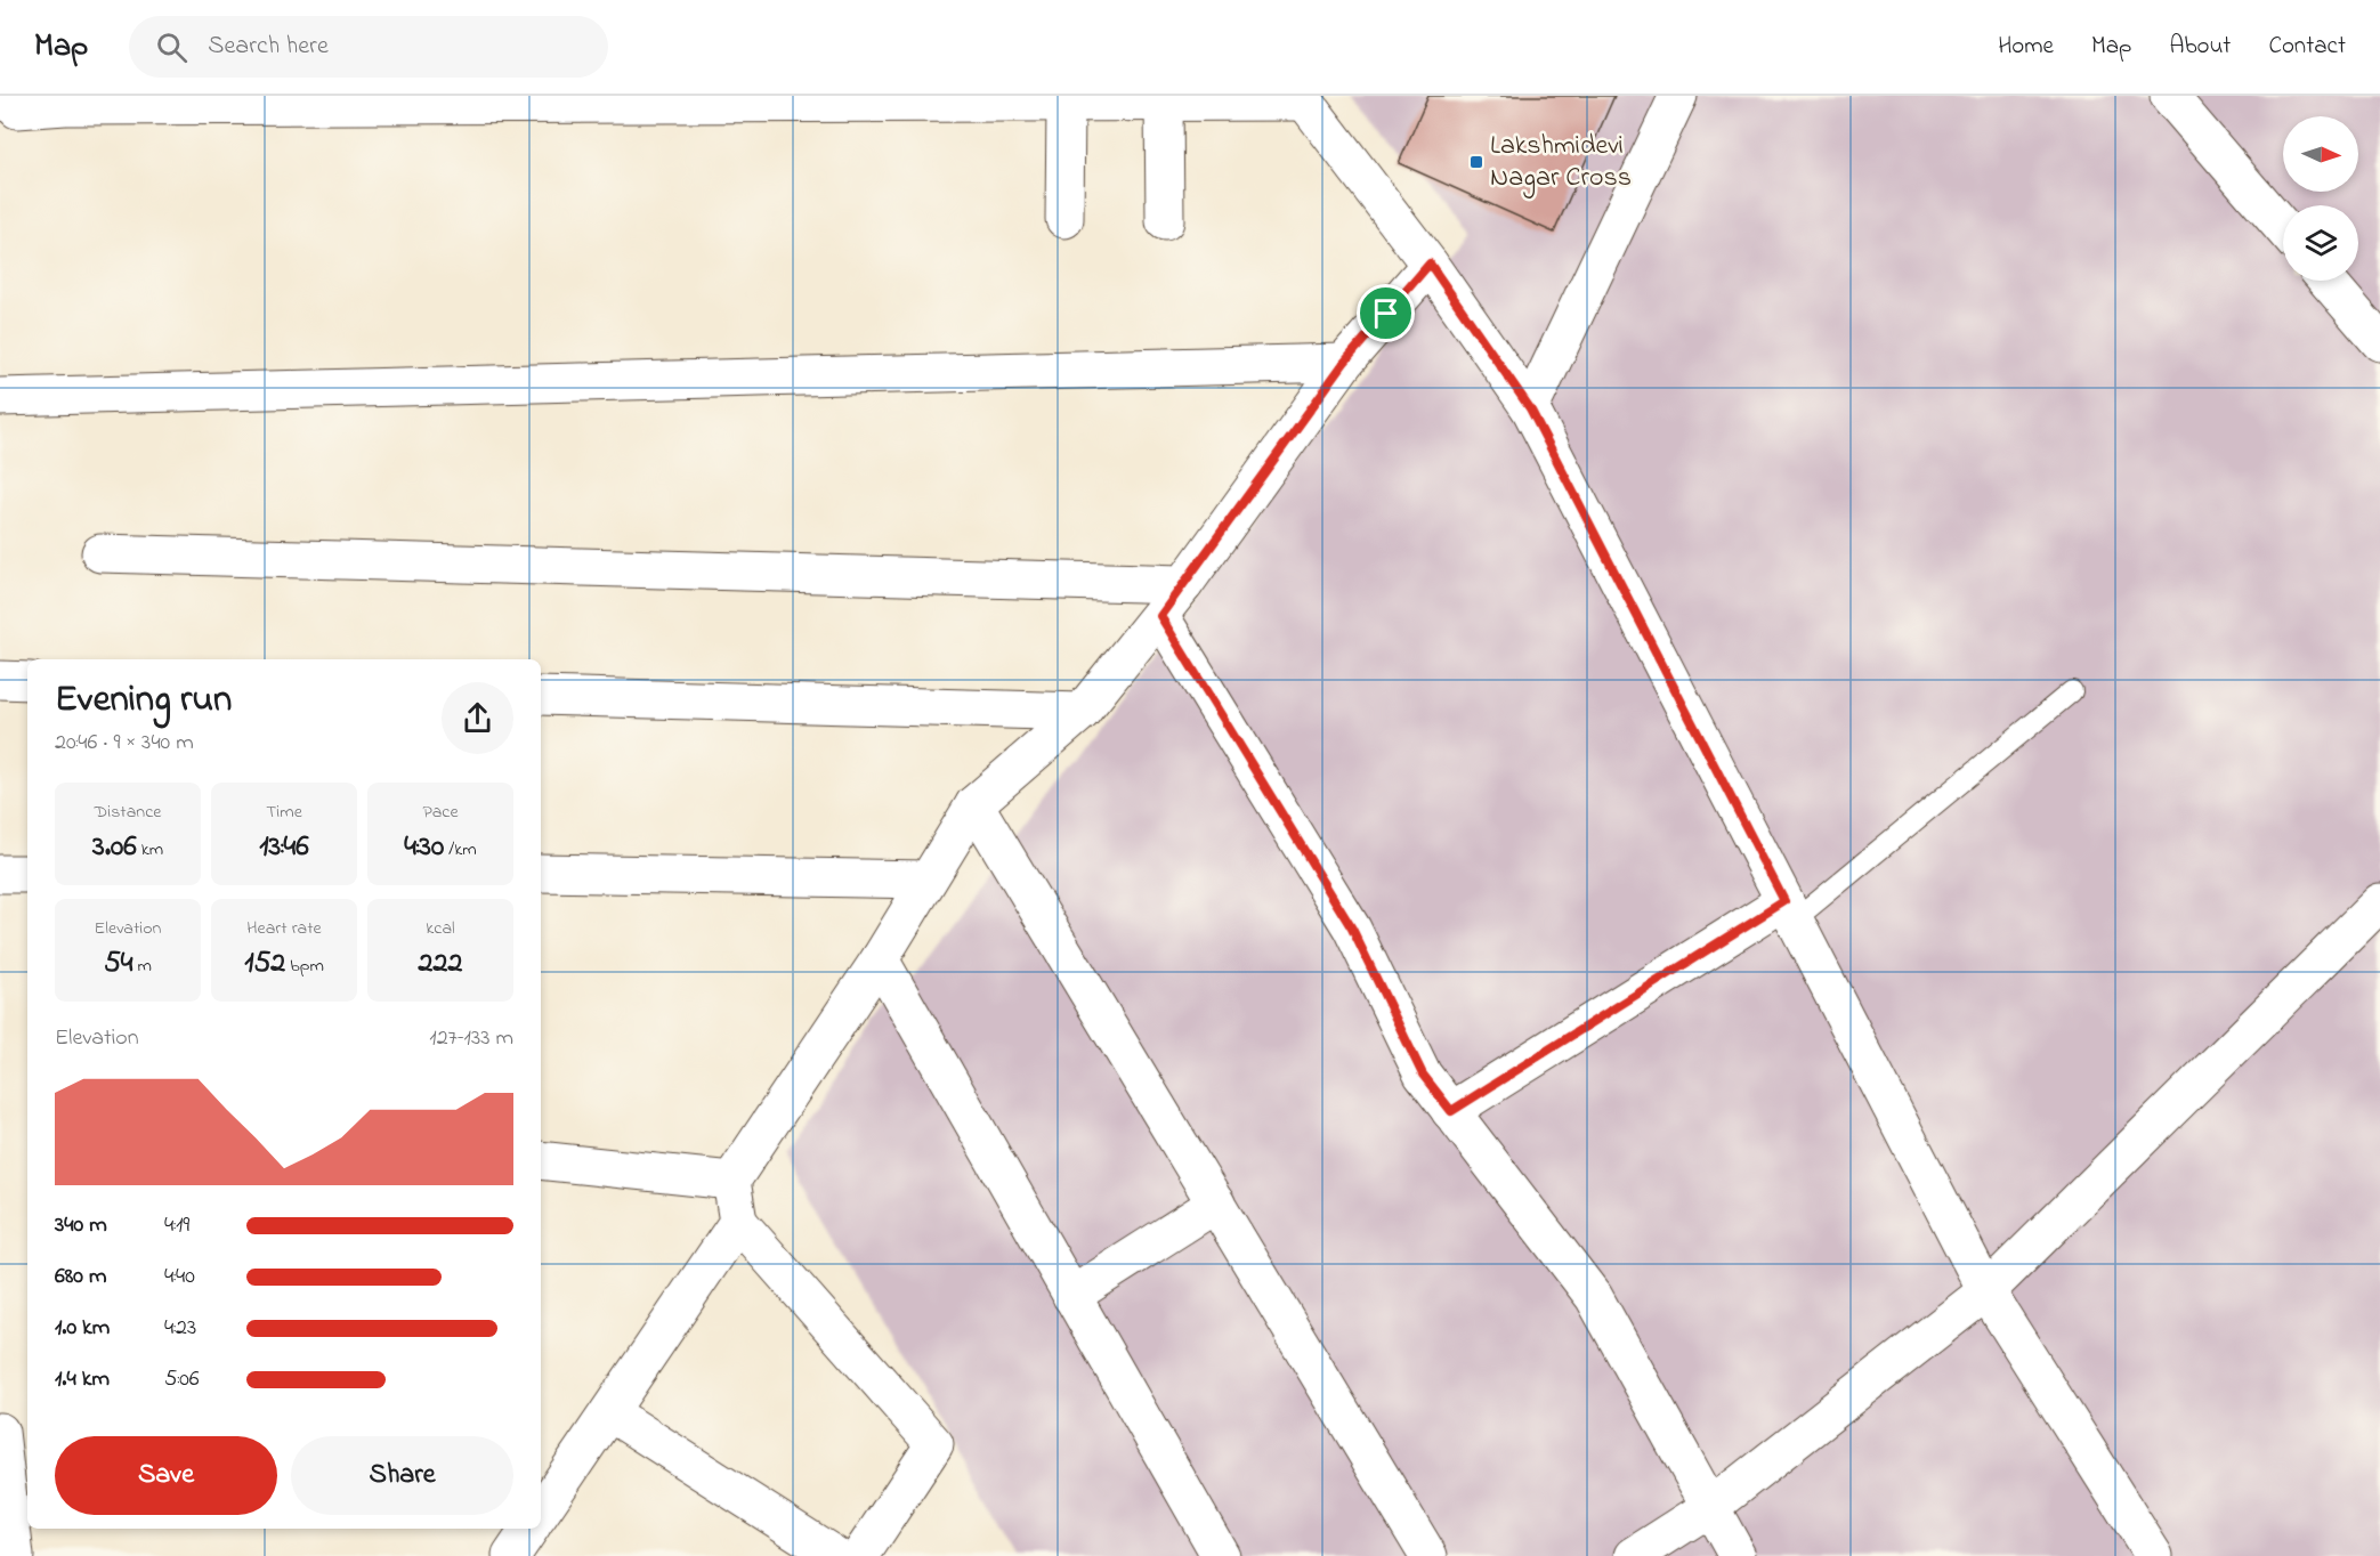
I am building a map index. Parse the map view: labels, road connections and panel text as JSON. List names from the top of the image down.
{
  "places": {
    "transit": ["Lakshmidevi Nagar Cross"]
  },
  "north": "right",
  "page": {
    "header": "Map",
    "search": "Search here",
    "nav": [
      "Home",
      "Map",
      "About",
      "Contact"
    ],
    "heading": ["Evening run", "20:46 · 9 × 340 m"],
    "stats": [
      ["Distance", "3.06 km"],
      ["Time", "13:46"],
      ["Pace", "4:30 /km"],
      ["Elevation", "54 m"],
      ["Heart rate", "152 bpm"],
      ["kcal", "222"]
    ],
    "chart": ["Elevation", "127–133 m"],
    "list": [
      {
        "name": "340 m",
        "note": "4:19"
      },
      {
        "name": "680 m",
        "note": "4:40"
      },
      {
        "name": "1.0 km",
        "note": "4:23"
      },
      {
        "name": "1.4 km",
        "note": "5:06"
      }
    ],
    "buttons": ["Save", "Share"]
  }
}
